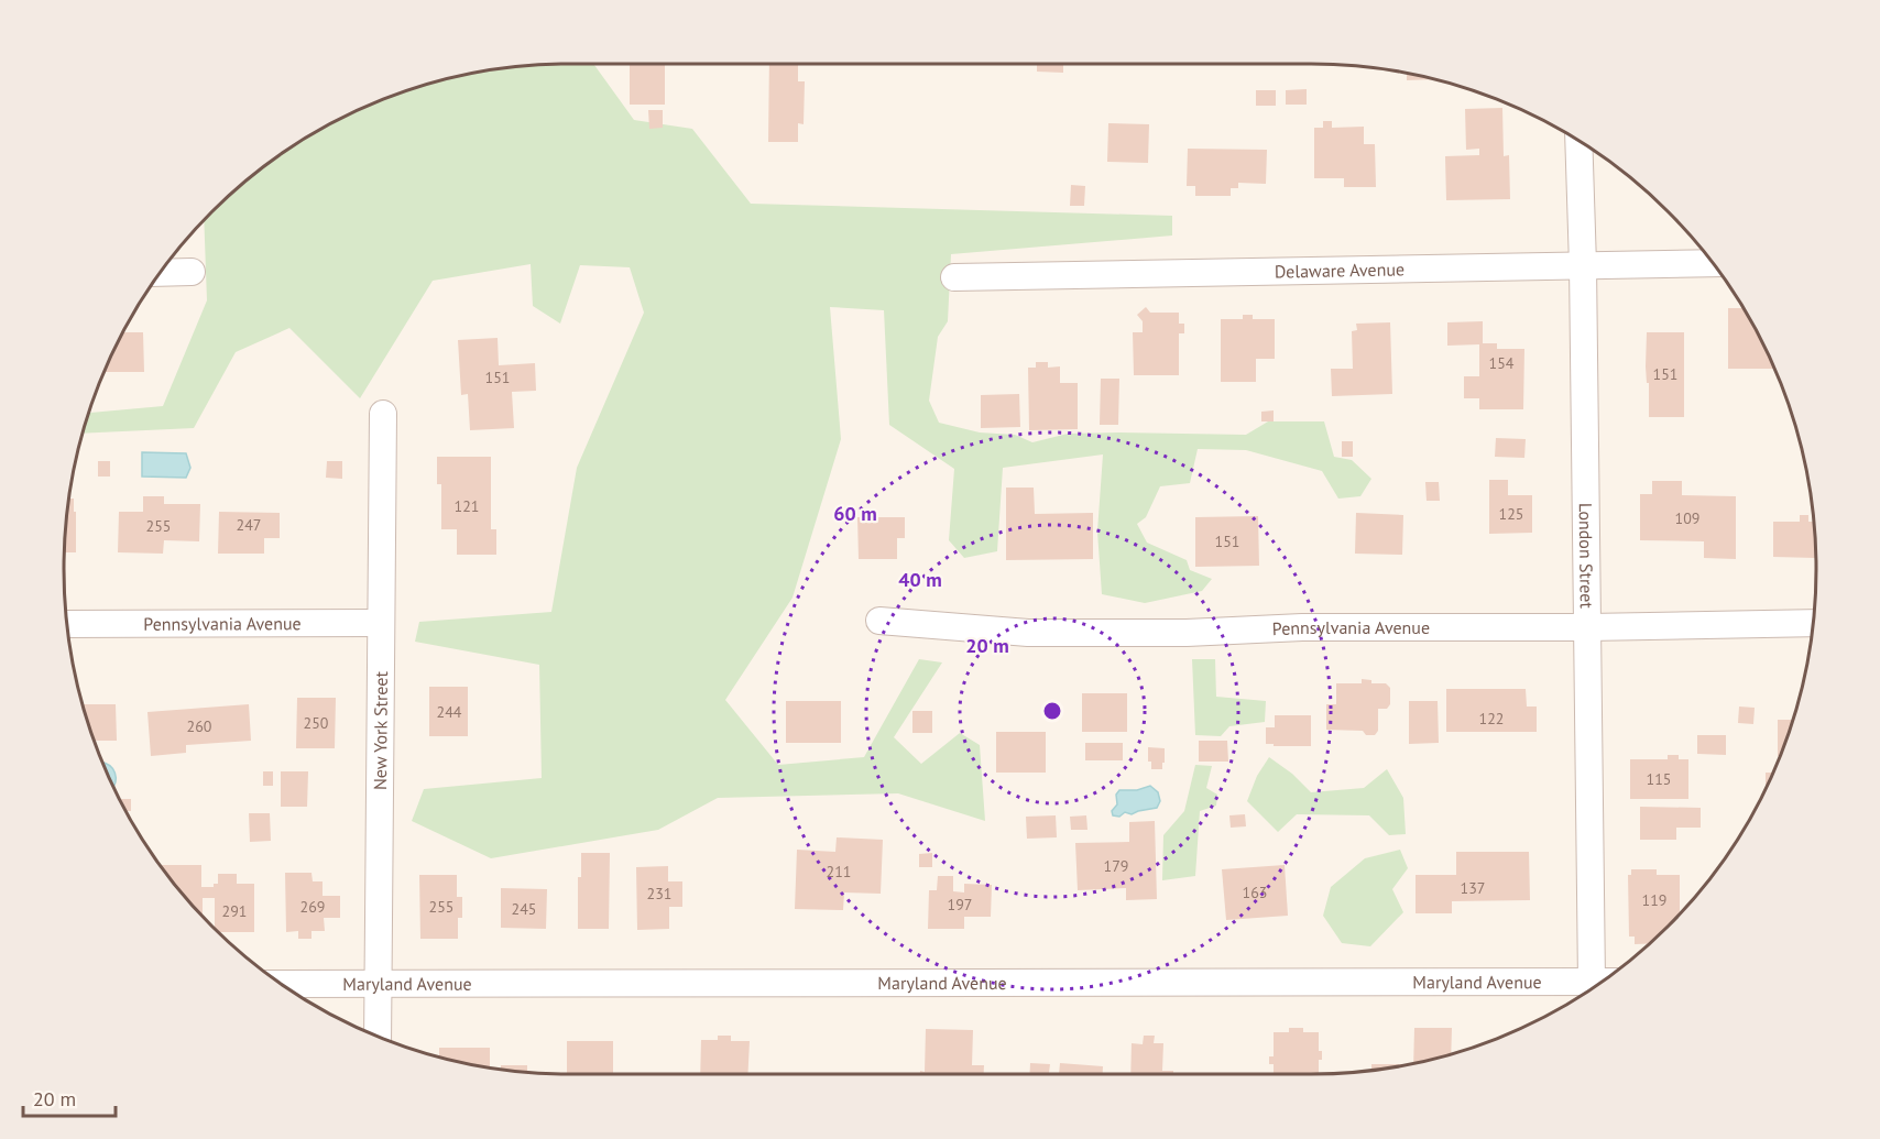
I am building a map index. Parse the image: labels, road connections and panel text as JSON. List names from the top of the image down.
{
  "streets": {
    "street": [
      "Delaware Avenue",
      "London Street",
      "Pennsylvania Avenue",
      "New York Street",
      "Maryland Avenue"
    ]
  },
  "crossings": [
    ["Delaware Avenue", "London Street"],
    ["London Street", "Pennsylvania Avenue"],
    ["Pennsylvania Avenue", "New York Street"],
    ["New York Street", "Maryland Avenue"]
  ],
  "house_numbers": [
    "154",
    "151",
    "151",
    "121",
    "125",
    "109",
    "247",
    "255",
    "151",
    "244",
    "122",
    "250",
    "260",
    "115",
    "179",
    "211",
    "137",
    "163",
    "231",
    "119",
    "197",
    "269",
    "255",
    "245",
    "291"
  ],
  "scale_bar": "20 m",
  "rings": ["60 m", "40 m", "20 m"]
}
